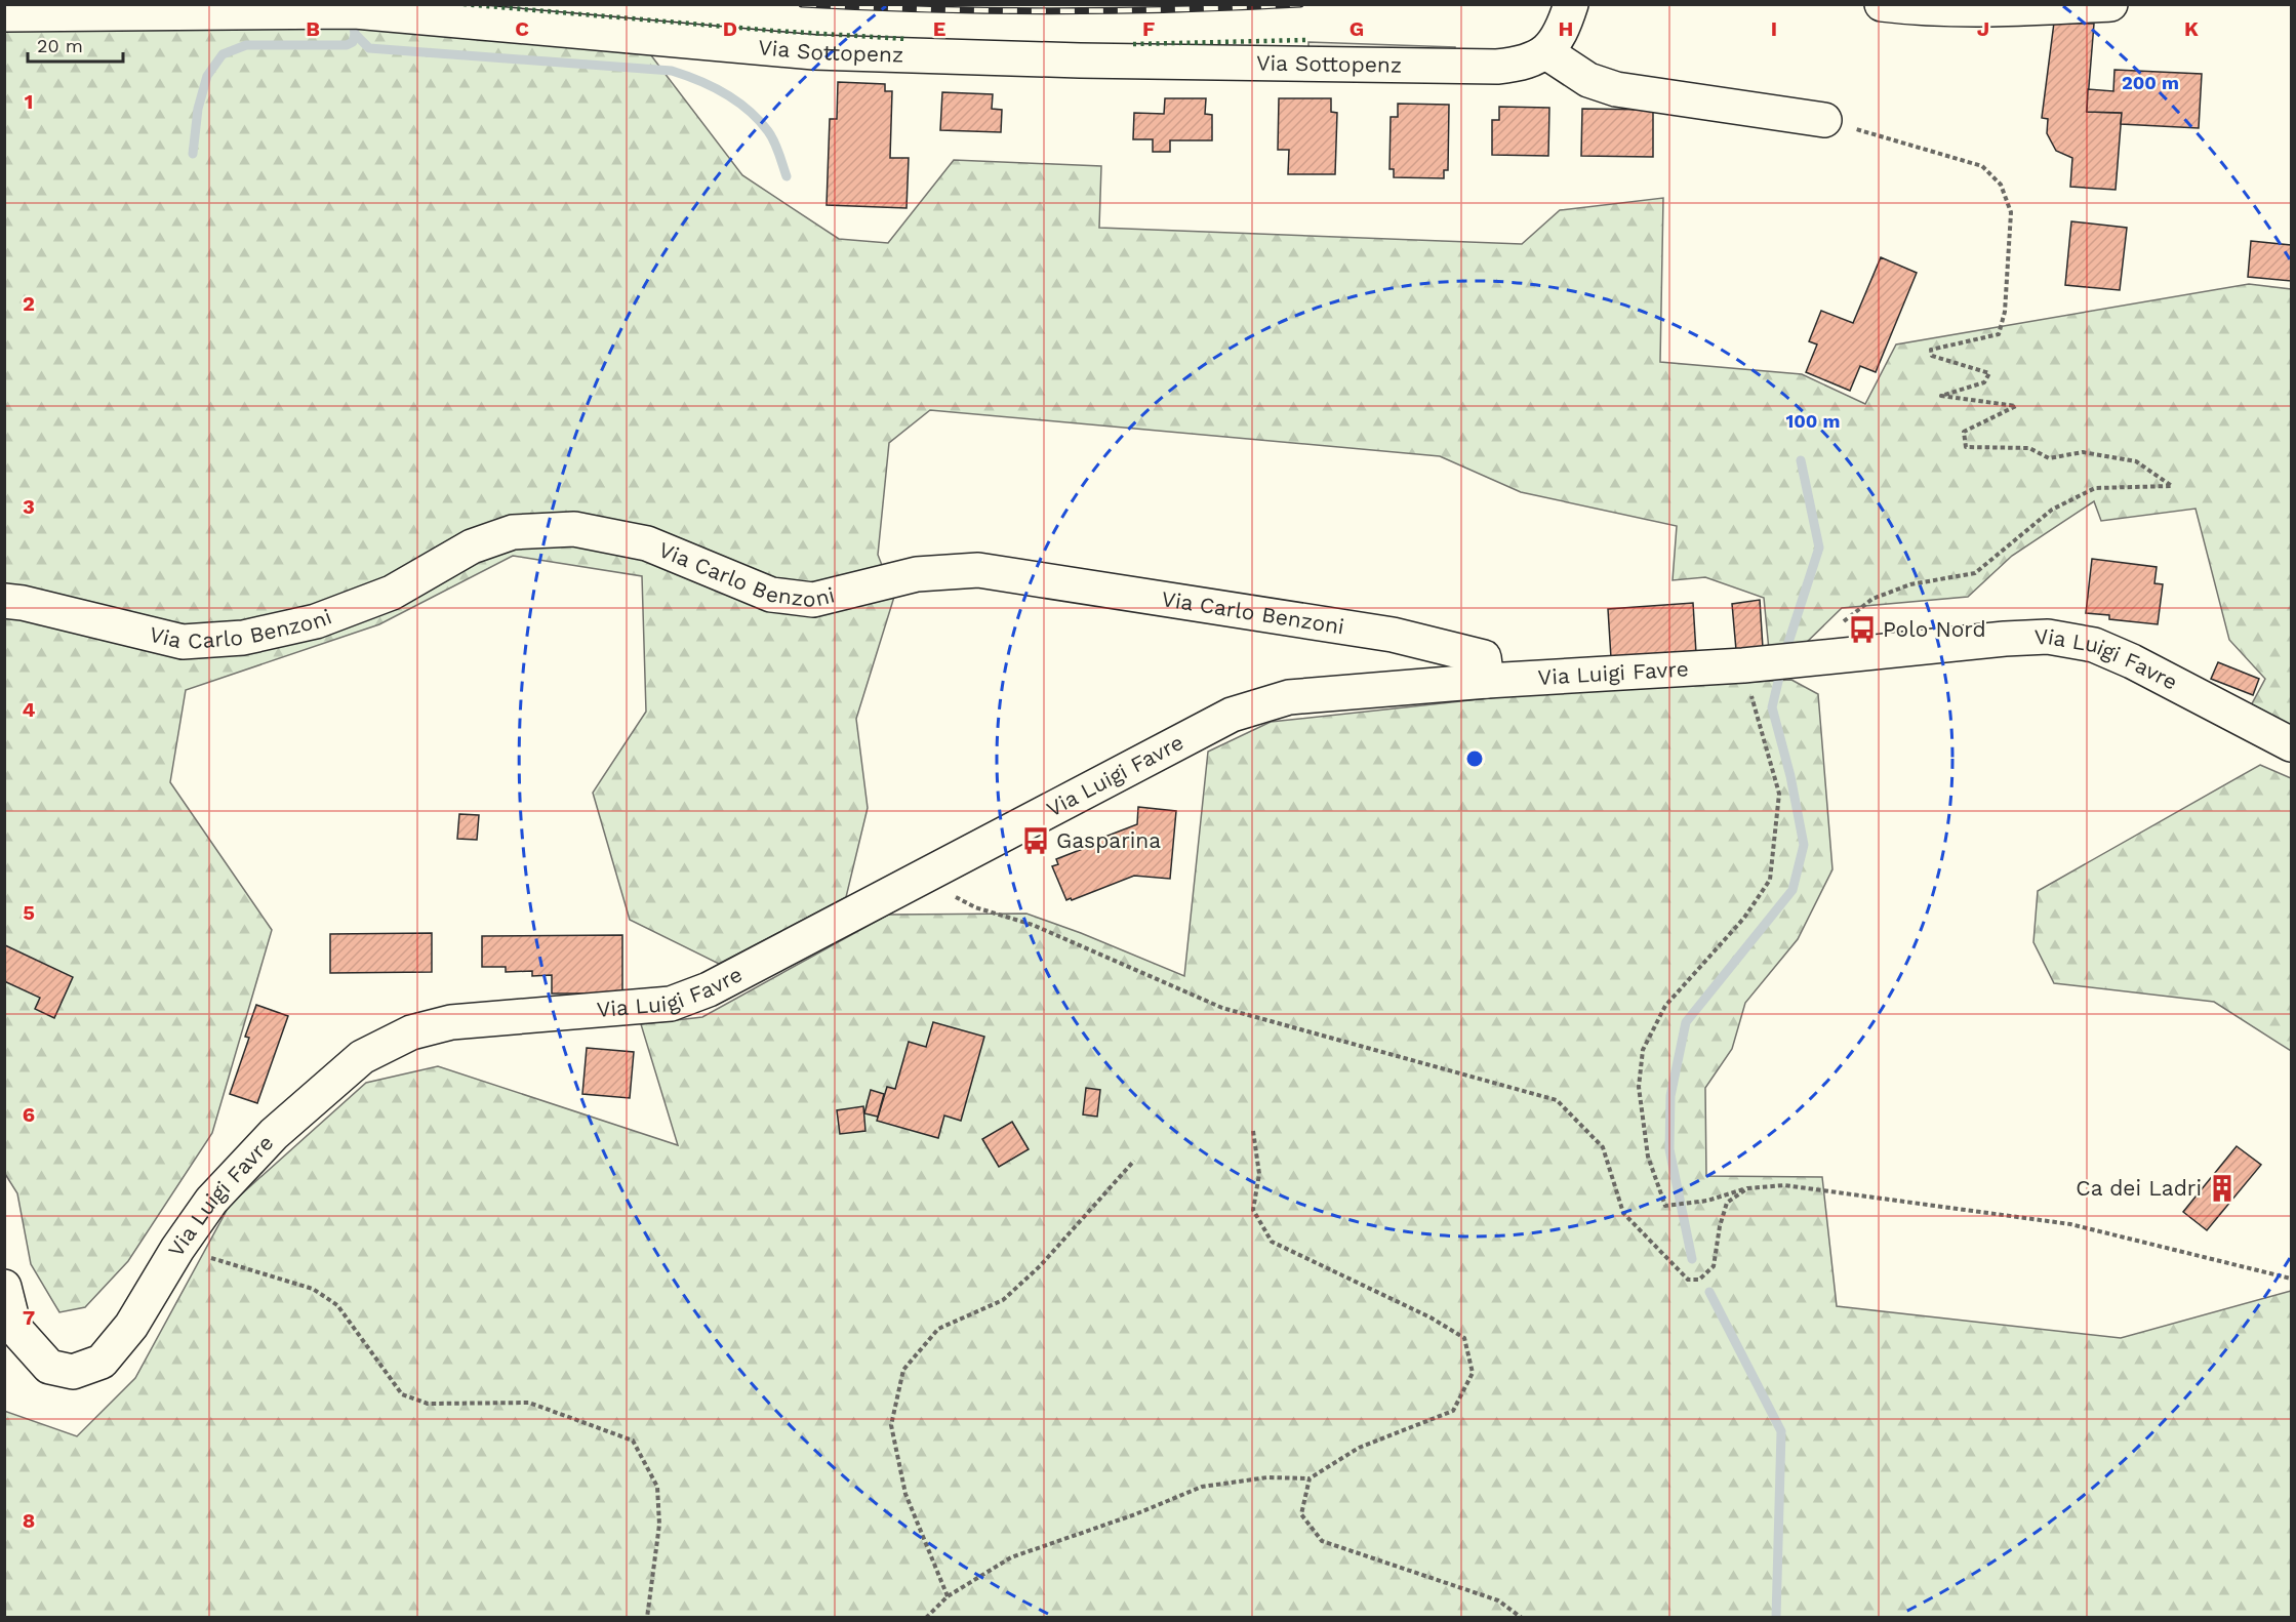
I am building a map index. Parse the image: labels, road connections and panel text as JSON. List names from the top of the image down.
{
  "streets": {
    "street": ["Via Sottopenz", "Via Carlo Benzoni", "Via Luigi Favre"]
  },
  "crossings": [
    ["Via Carlo Benzoni", "Via Luigi Favre"]
  ],
  "places": {
    "bus stop": ["Polo Nord", "Gasparina"],
    "building": ["Ca dei Ladri"]
  },
  "scale_bar": "20 m",
  "grid": {
    "columns": [
      "B",
      "C",
      "D",
      "E",
      "F",
      "G",
      "H",
      "I",
      "J",
      "K"
    ],
    "rows": [
      "1",
      "2",
      "3",
      "4",
      "5",
      "6",
      "7",
      "8"
    ]
  },
  "rings": ["200 m", "100 m"]
}
